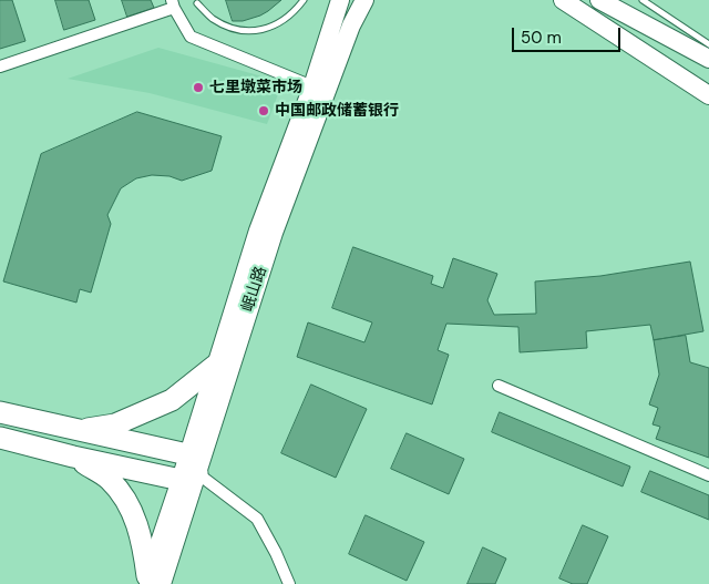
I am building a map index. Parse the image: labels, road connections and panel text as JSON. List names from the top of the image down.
{
  "streets": {
    "main road": ["岷山路"]
  },
  "places": ["七里墩菜市场", "中国邮政储蓄银行"],
  "scale_bar": "50 m"
}
